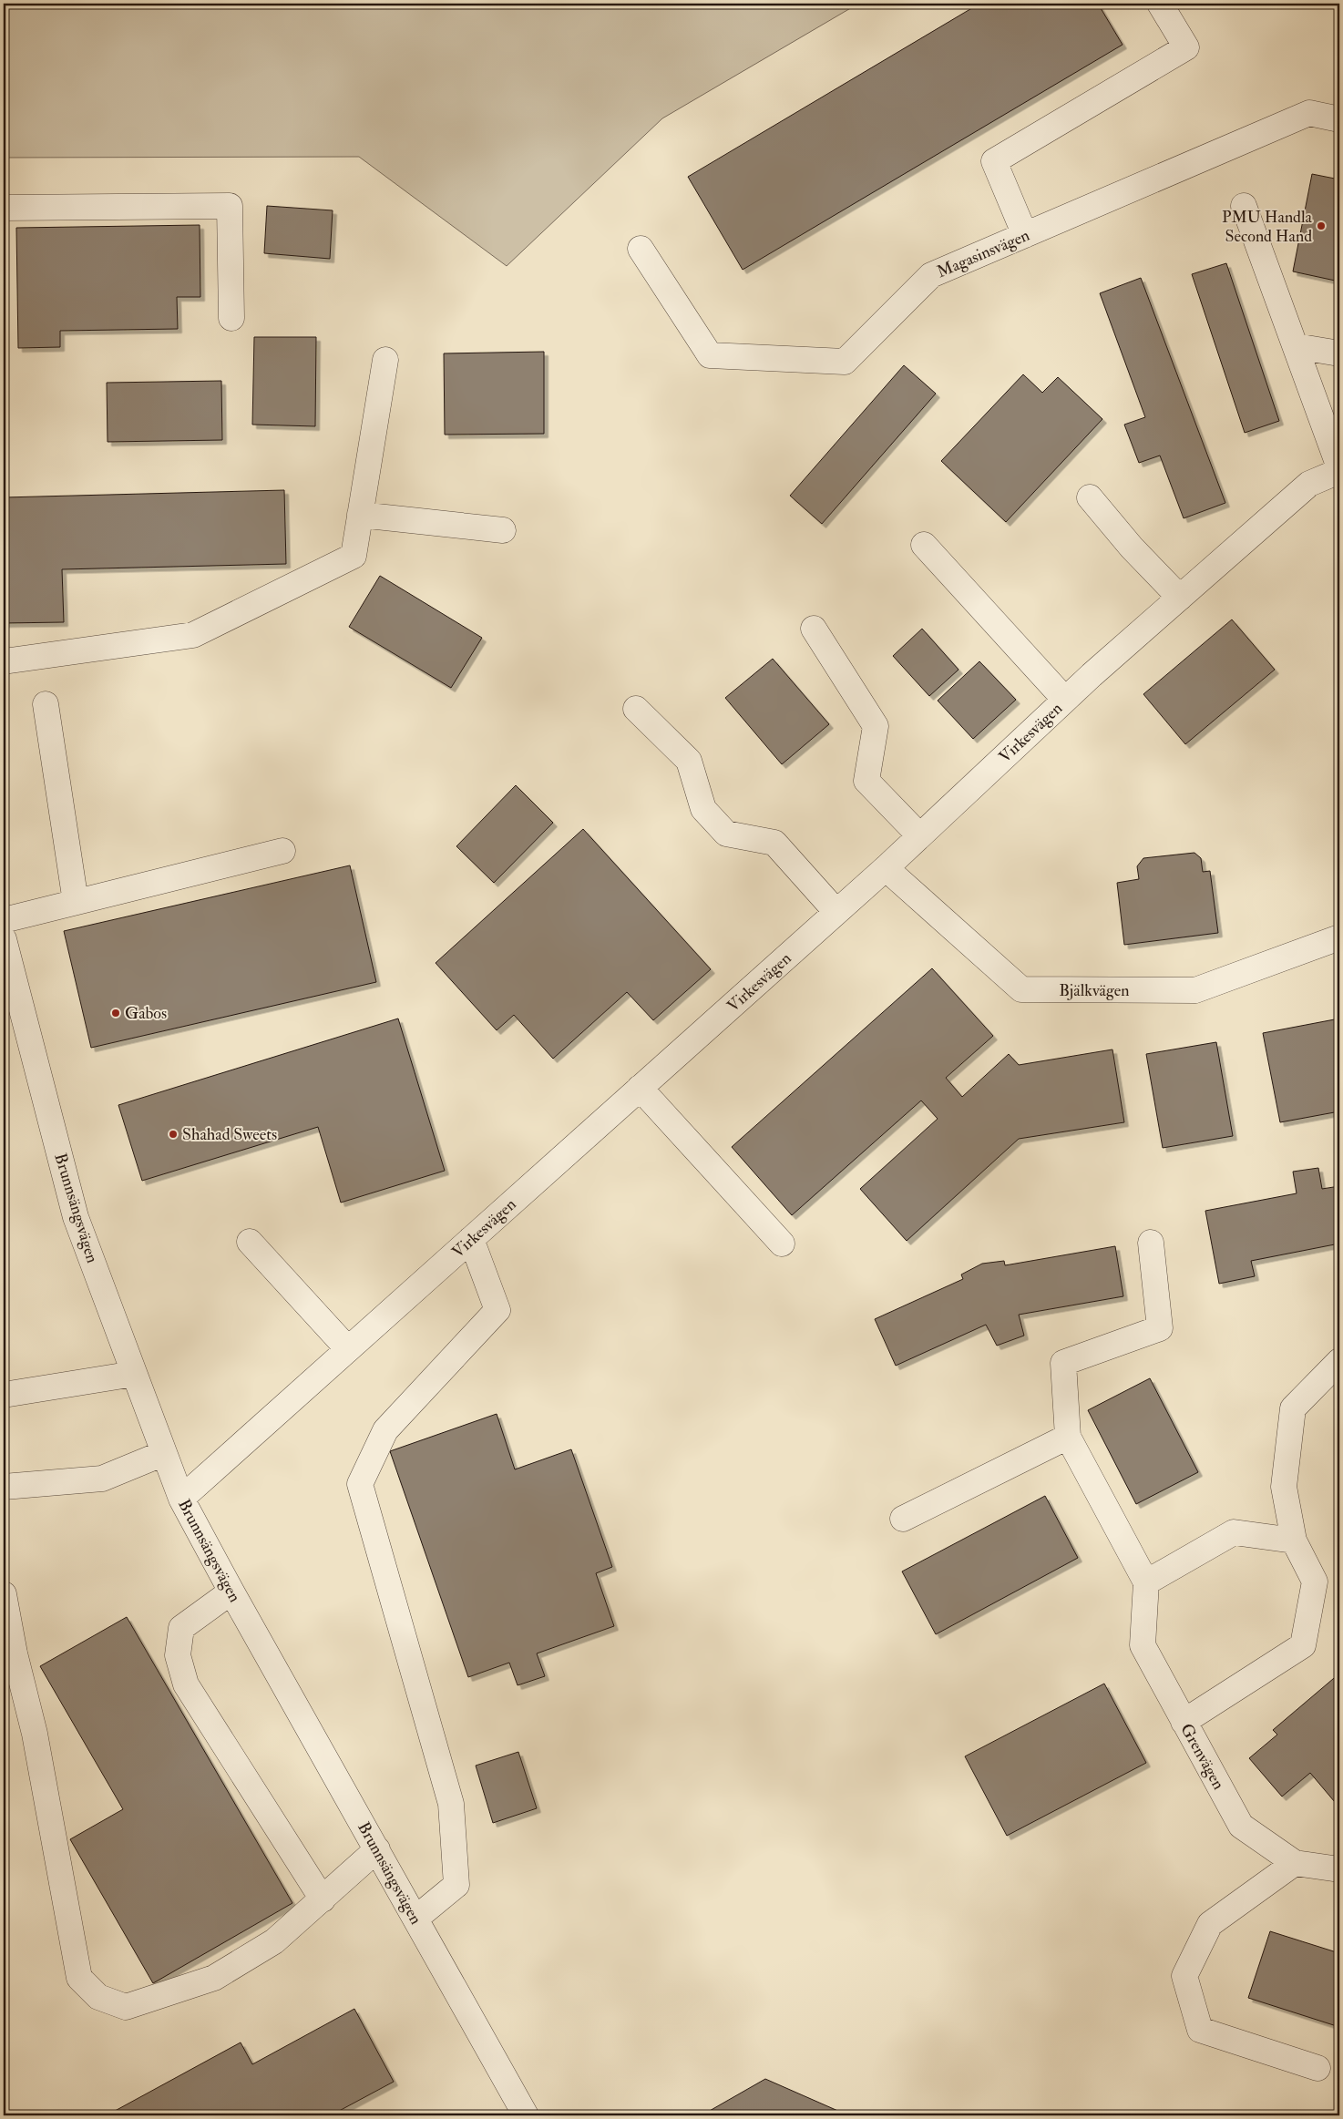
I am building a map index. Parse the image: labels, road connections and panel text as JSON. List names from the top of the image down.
{
  "streets": {
    "street": [
      "Magasinsvägen",
      "Virkesvägen",
      "Bjälkvägen",
      "Brunnsängsvägen",
      "Grenvägen"
    ]
  },
  "crossings": [
    ["Virkesvägen", "Bjälkvägen"],
    ["Virkesvägen", "Brunnsängsvägen"]
  ],
  "places": ["PMU Handla Second Hand", "Gabos", "Shahad Sweets"]
}
